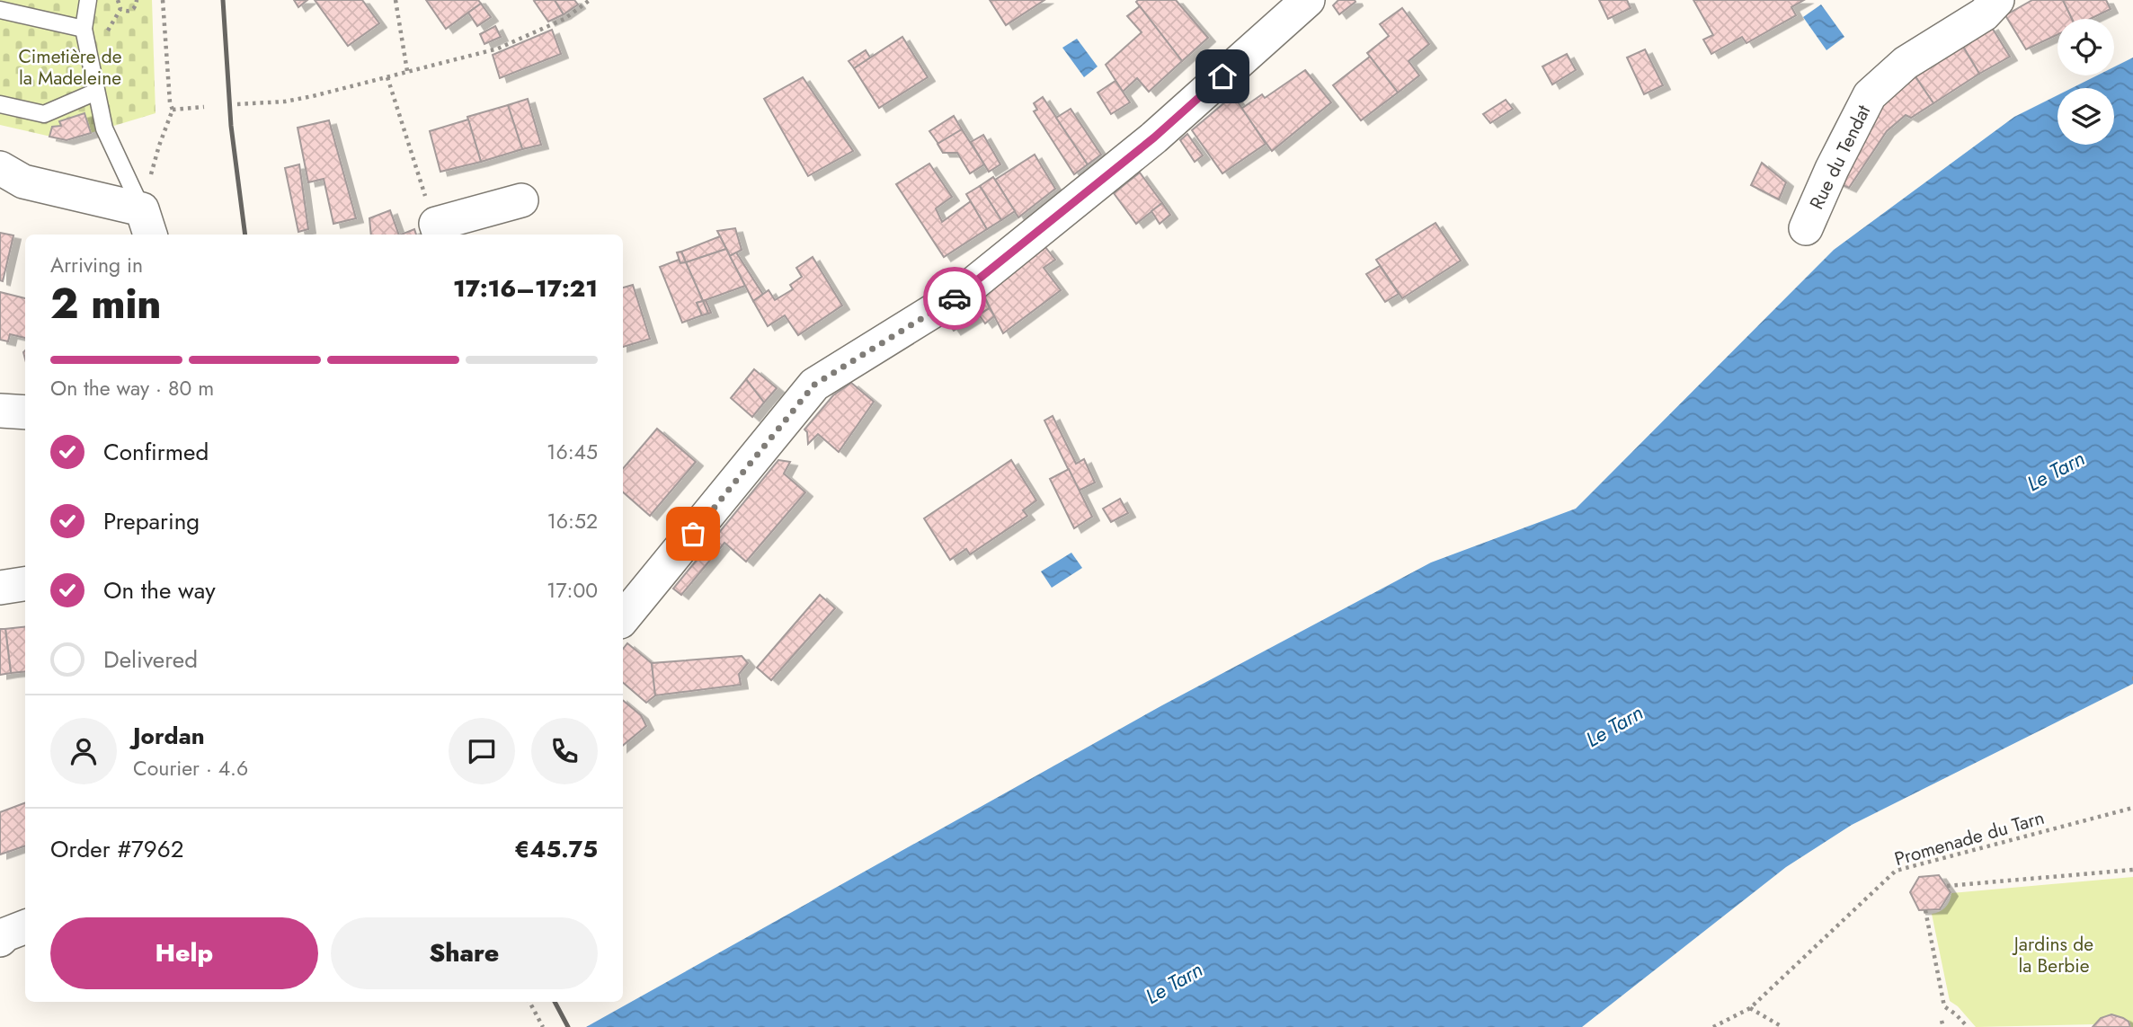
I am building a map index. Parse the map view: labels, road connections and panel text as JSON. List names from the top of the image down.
{
  "streets": {
    "street": ["Rue du Tendat"],
    "path": ["Promenade du Tarn"]
  },
  "water": ["Le Tarn"],
  "parks": ["Cimetière de la Madeleine", "Jardins de la Berbie"],
  "page": {
    "heading": ["2 min", "Arriving in", "17:16–17:21"],
    "panel": [
      "Jordan",
      "Courier · 4.6",
      "Order #7962",
      "€45.75"
    ],
    "bar": "On the way · 80 m",
    "list": [
      ["Confirmed", "16:45"],
      ["Preparing", "16:52"],
      ["On the way", "17:00"],
      "Delivered"
    ],
    "buttons": ["Help", "Share"]
  }
}
